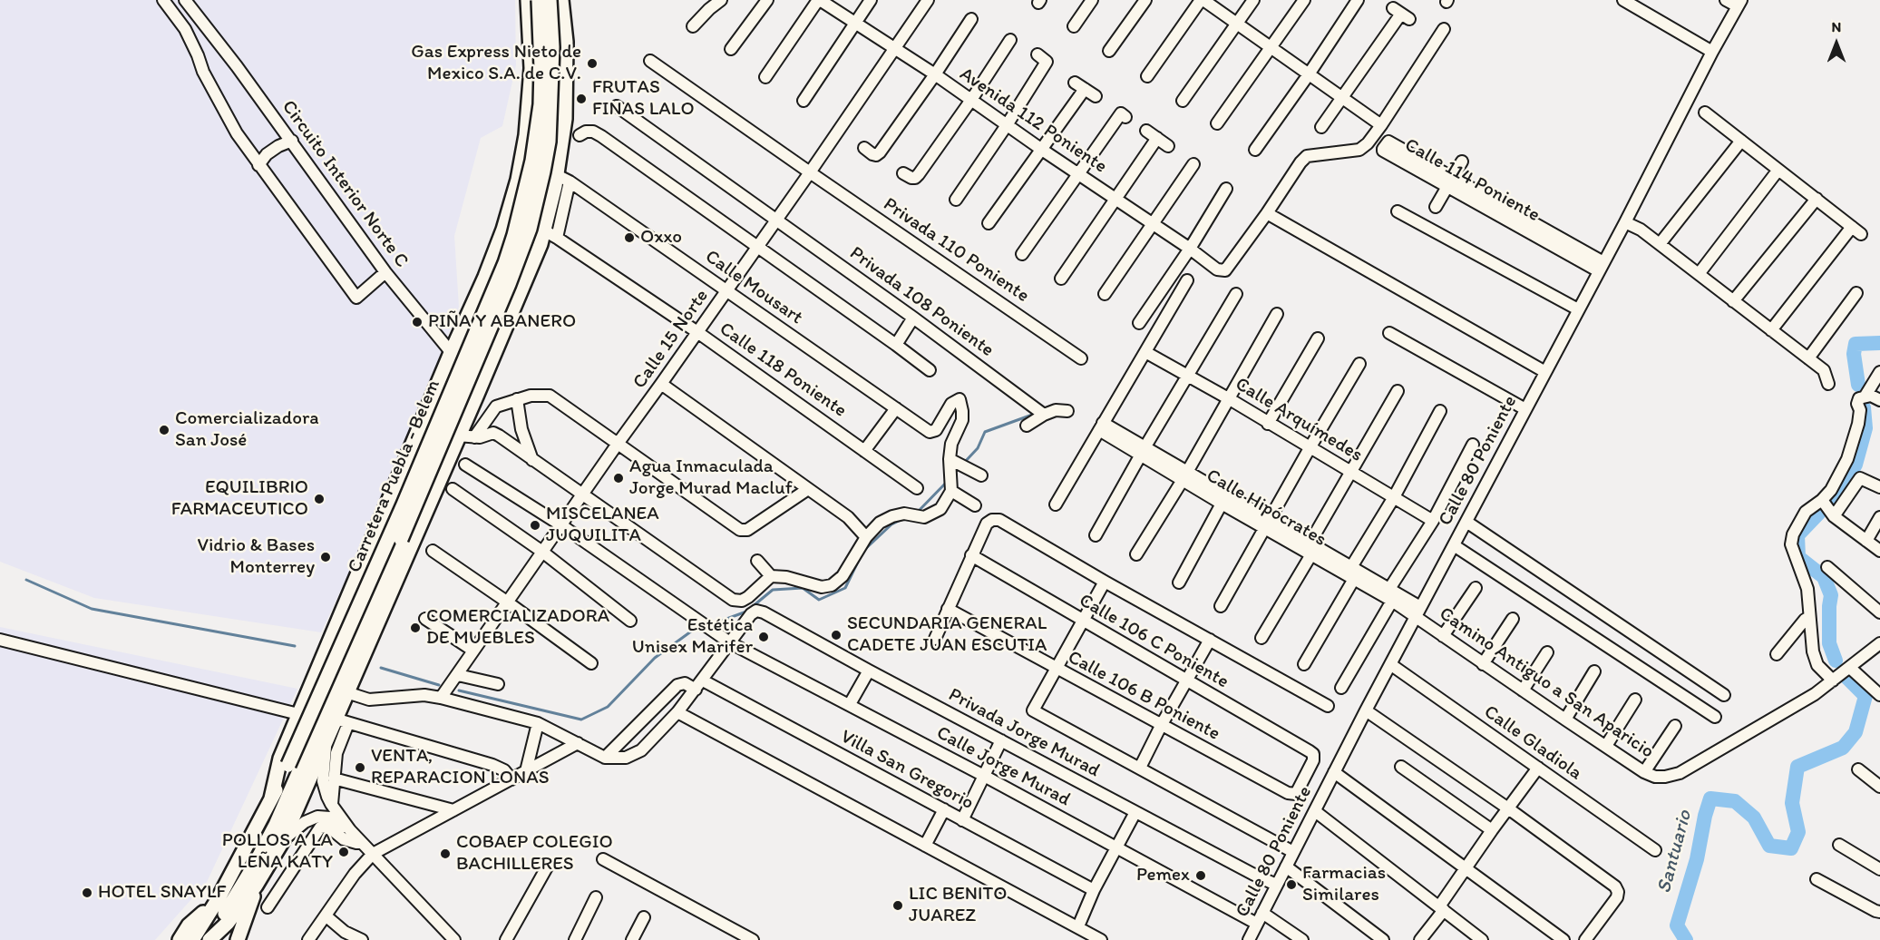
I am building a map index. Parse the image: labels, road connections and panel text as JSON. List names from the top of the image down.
{
  "streets": {
    "main road": ["Carretera Puebla - Belem"],
    "street": [
      "Avenida 112 Poniente",
      "Calle 114 Poniente",
      "Circuito Interior Norte C",
      "Privada 110 Poniente",
      "Calle Mousart",
      "Privada 108 Poniente",
      "Calle 15 Norte",
      "Calle 118 Poniente",
      "Calle Arquímedes",
      "Calle 80 Poniente",
      "Calle Hipócrates",
      "Calle 106 C Poniente",
      "Camino Antiguo a San Aparicio",
      "Calle 106 B Poniente",
      "Privada Jorge Murad",
      "Calle Gladiola",
      "Calle Jorge Murad",
      "Villa San Gregorio"
    ]
  },
  "crossings": [
    ["Avenida 112 Poniente", "Calle 15 Norte"],
    ["Calle 114 Poniente", "Calle 80 Poniente"],
    ["Privada 110 Poniente", "Calle 15 Norte"],
    ["Calle Mousart", "Calle 15 Norte"],
    ["Privada 108 Poniente", "Calle 15 Norte"],
    ["Calle 15 Norte", "Calle 118 Poniente"],
    ["Calle 15 Norte", "Calle Jorge Murad"],
    ["Calle 80 Poniente", "Calle Hipócrates"],
    ["Calle 80 Poniente", "Camino Antiguo a San Aparicio"],
    ["Calle 80 Poniente", "Privada Jorge Murad"],
    ["Calle 80 Poniente", "Calle Gladiola"],
    ["Calle 80 Poniente", "Calle Jorge Murad"],
    ["Calle Hipócrates", "Camino Antiguo a San Aparicio"],
    ["Calle 106 C Poniente", "Calle 106 B Poniente"],
    ["Privada Jorge Murad", "Calle Jorge Murad"]
  ],
  "water": ["Santuario"],
  "places": [
    "Gas Express Nieto de Mexico S.A. de C.V.",
    "FRUTAS FINAS LALO",
    "Oxxo",
    "PIÑA Y ABANERO",
    "Comercializadora San José",
    "Agua Inmaculada Jorge Murad Macluf",
    "EQUILIBRIO FARMACEUTICO",
    "MISCELANEA JUQUILITA",
    "Vidrio & Bases Monterrey",
    "COMERCIALIZADORA DE MUEBLES",
    "SECUNDARIA GENERAL CADETE JUAN ESCUTIA",
    "Estética Unisex Marifer",
    "VENTA, REPARACION LONAS",
    "POLLOS A LA LEÑA KATY",
    "COBAEP COLEGIO BACHILLERES",
    "Pemex",
    "Farmacias Similares",
    "HOTEL SNAYLF",
    "LIC BENITO JUAREZ"
  ],
  "north": "top"
}
